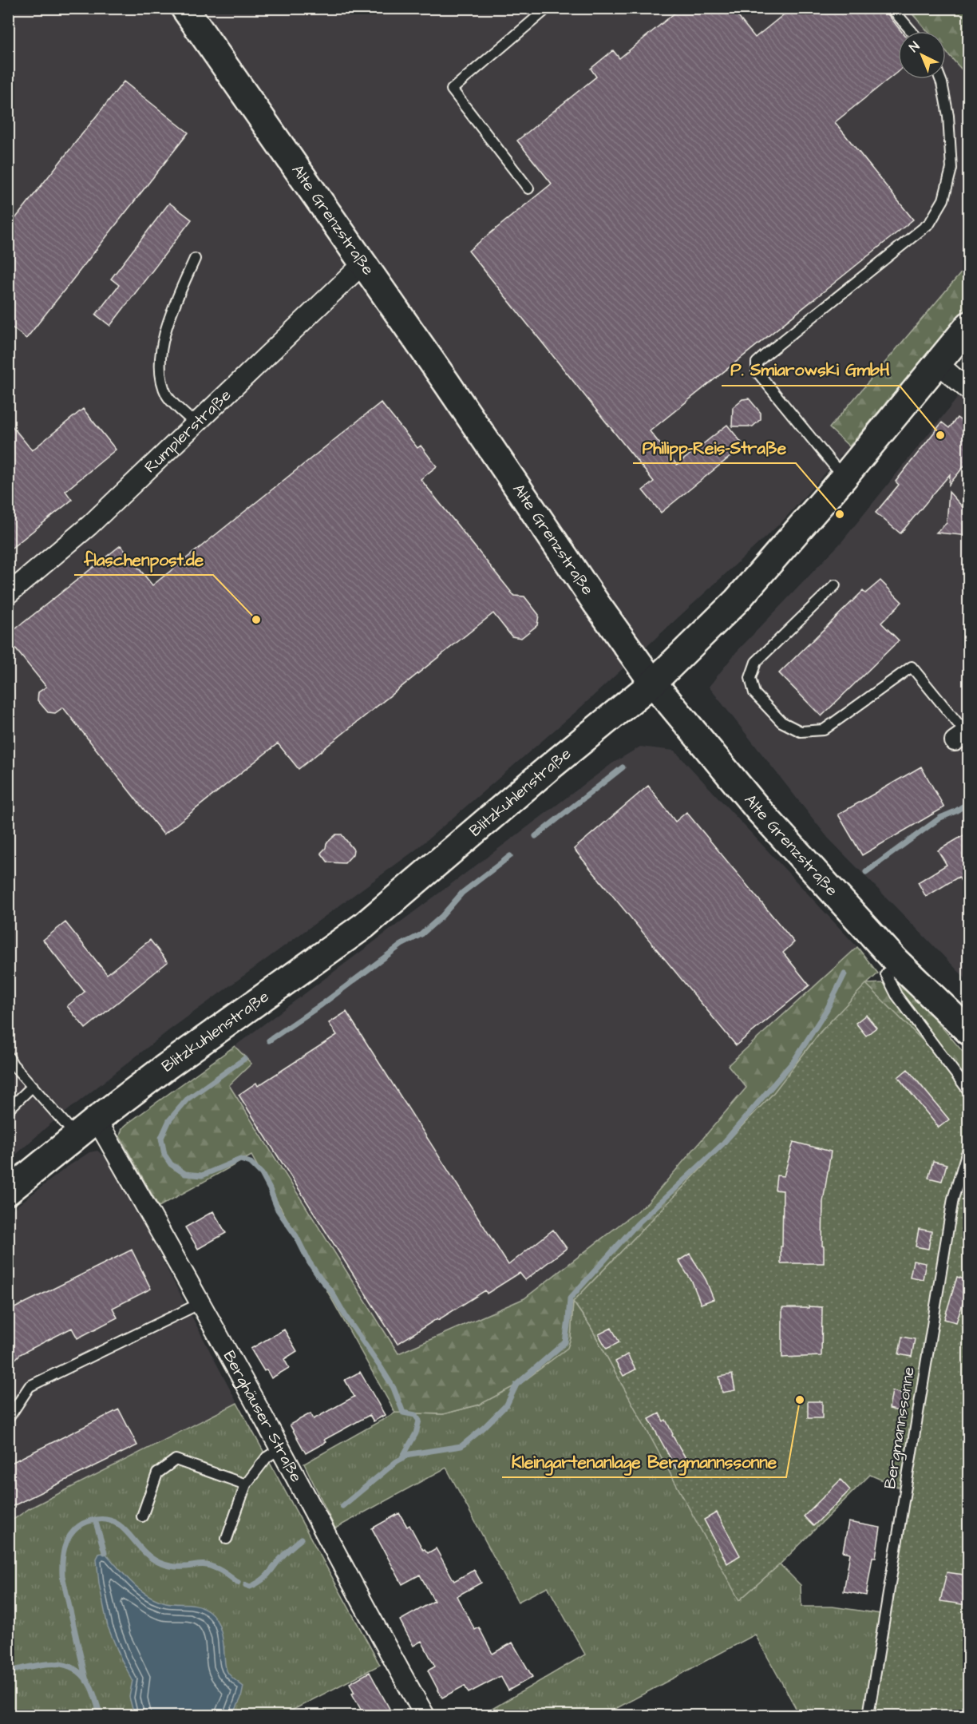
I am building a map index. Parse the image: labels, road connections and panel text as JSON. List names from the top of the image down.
{
  "streets": {
    "main road": ["Alte Grenzstraße", "Blitzkuhlenstraße"],
    "street": ["Rumplerstraße", "Berghäuser Straße"],
    "lane": ["Bergmannssonne"]
  },
  "crossings": [
    ["Alte Grenzstraße", "Rumplerstraße"],
    ["Alte Grenzstraße", "Blitzkuhlenstraße"],
    ["Blitzkuhlenstraße", "Berghäuser Straße"]
  ],
  "places": [
    "P. Smiarowski GmbH",
    "Philipp-Reis-Straße",
    "flaschenpost.de",
    "Kleingartenanlage Bergmannssonne"
  ],
  "north": "top left"
}
